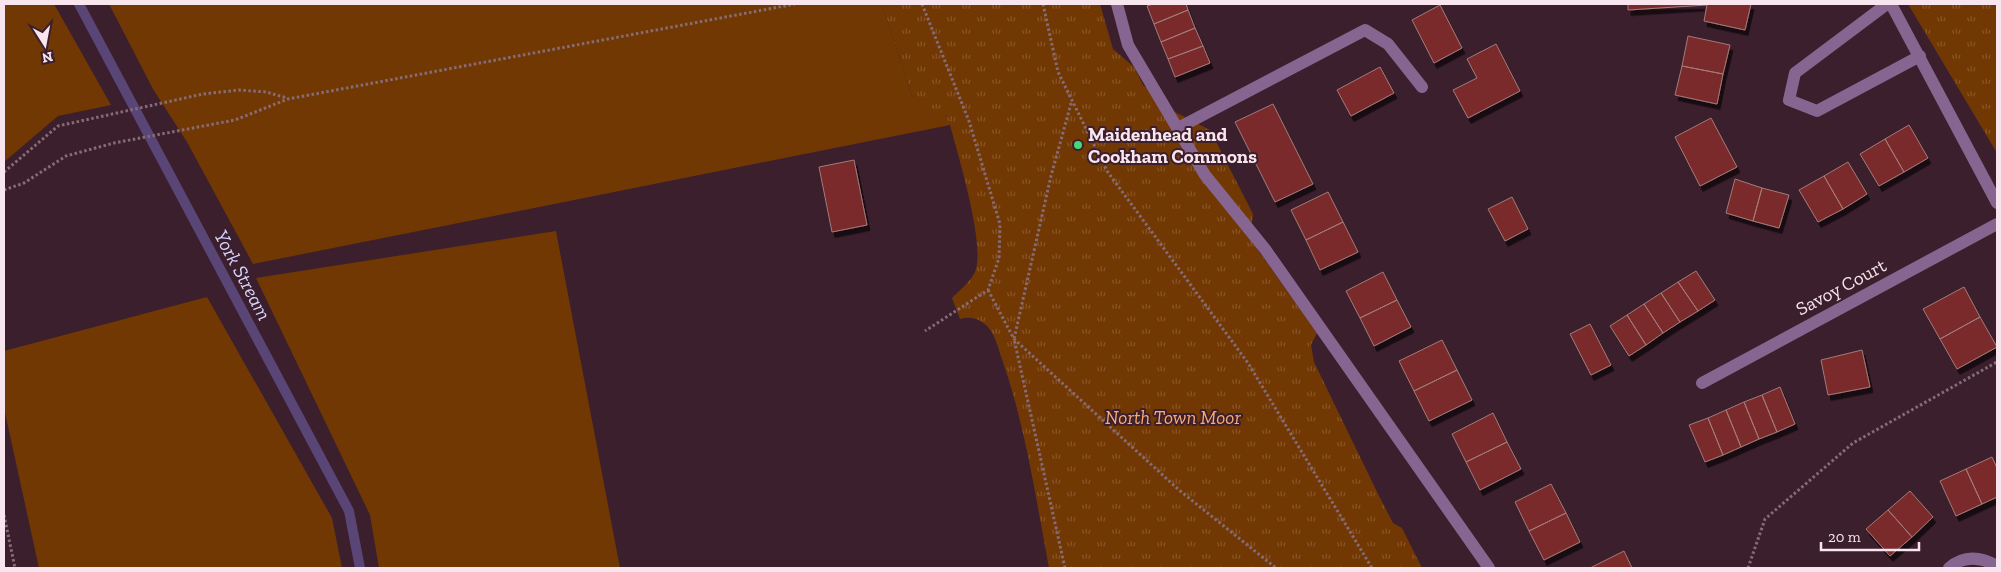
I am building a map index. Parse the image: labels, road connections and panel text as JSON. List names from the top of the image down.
{
  "streets": {
    "street": ["Savoy Court"]
  },
  "water": ["York Stream"],
  "parks": ["North Town Moor"],
  "places": ["Maidenhead and Cookham Commons"],
  "scale_bar": "20 m",
  "north": "bottom"
}
